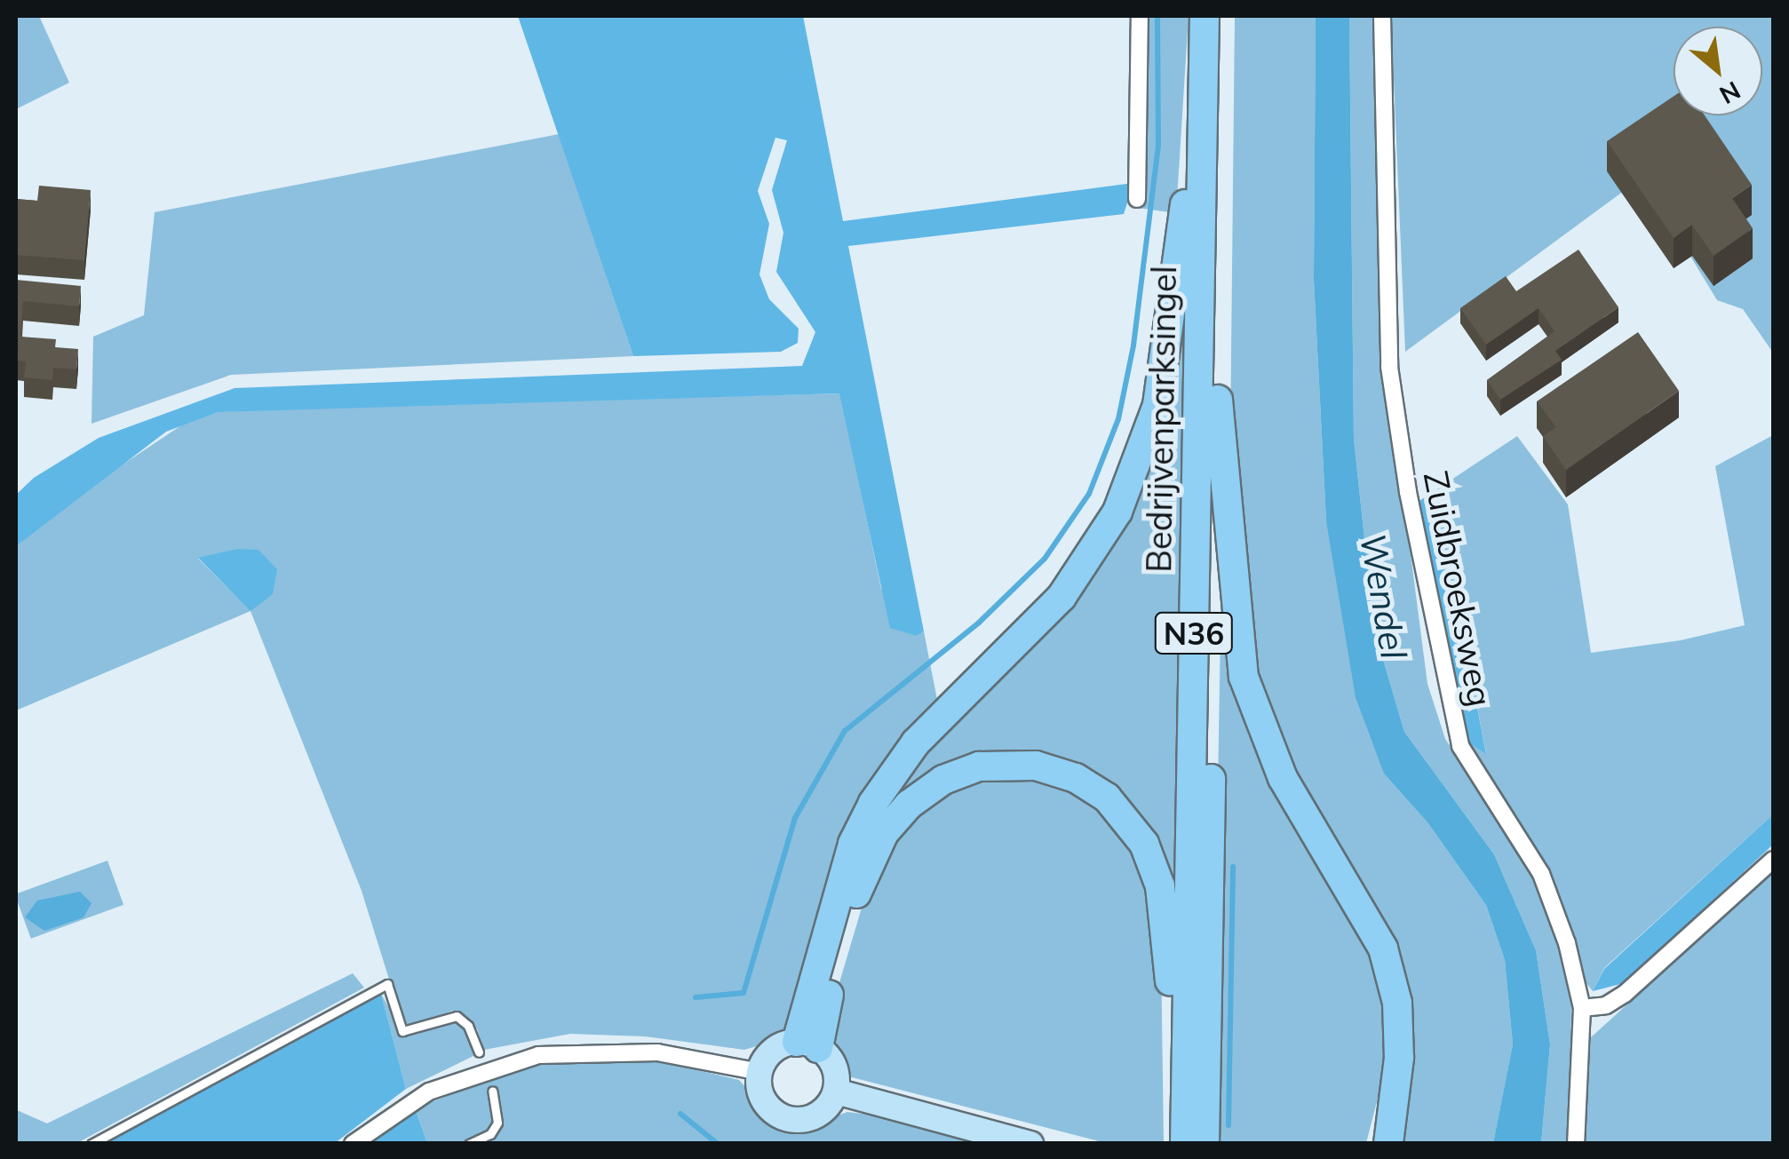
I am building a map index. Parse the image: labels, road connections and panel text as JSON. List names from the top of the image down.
{
  "streets": {
    "highway": ["Bedrijvenparksingel", "N36"],
    "street": ["Zuidbroeksweg"]
  },
  "crossings": [
    ["Bedrijvenparksingel", "N36"]
  ],
  "water": ["Wendel"],
  "north": "bottom right"
}
